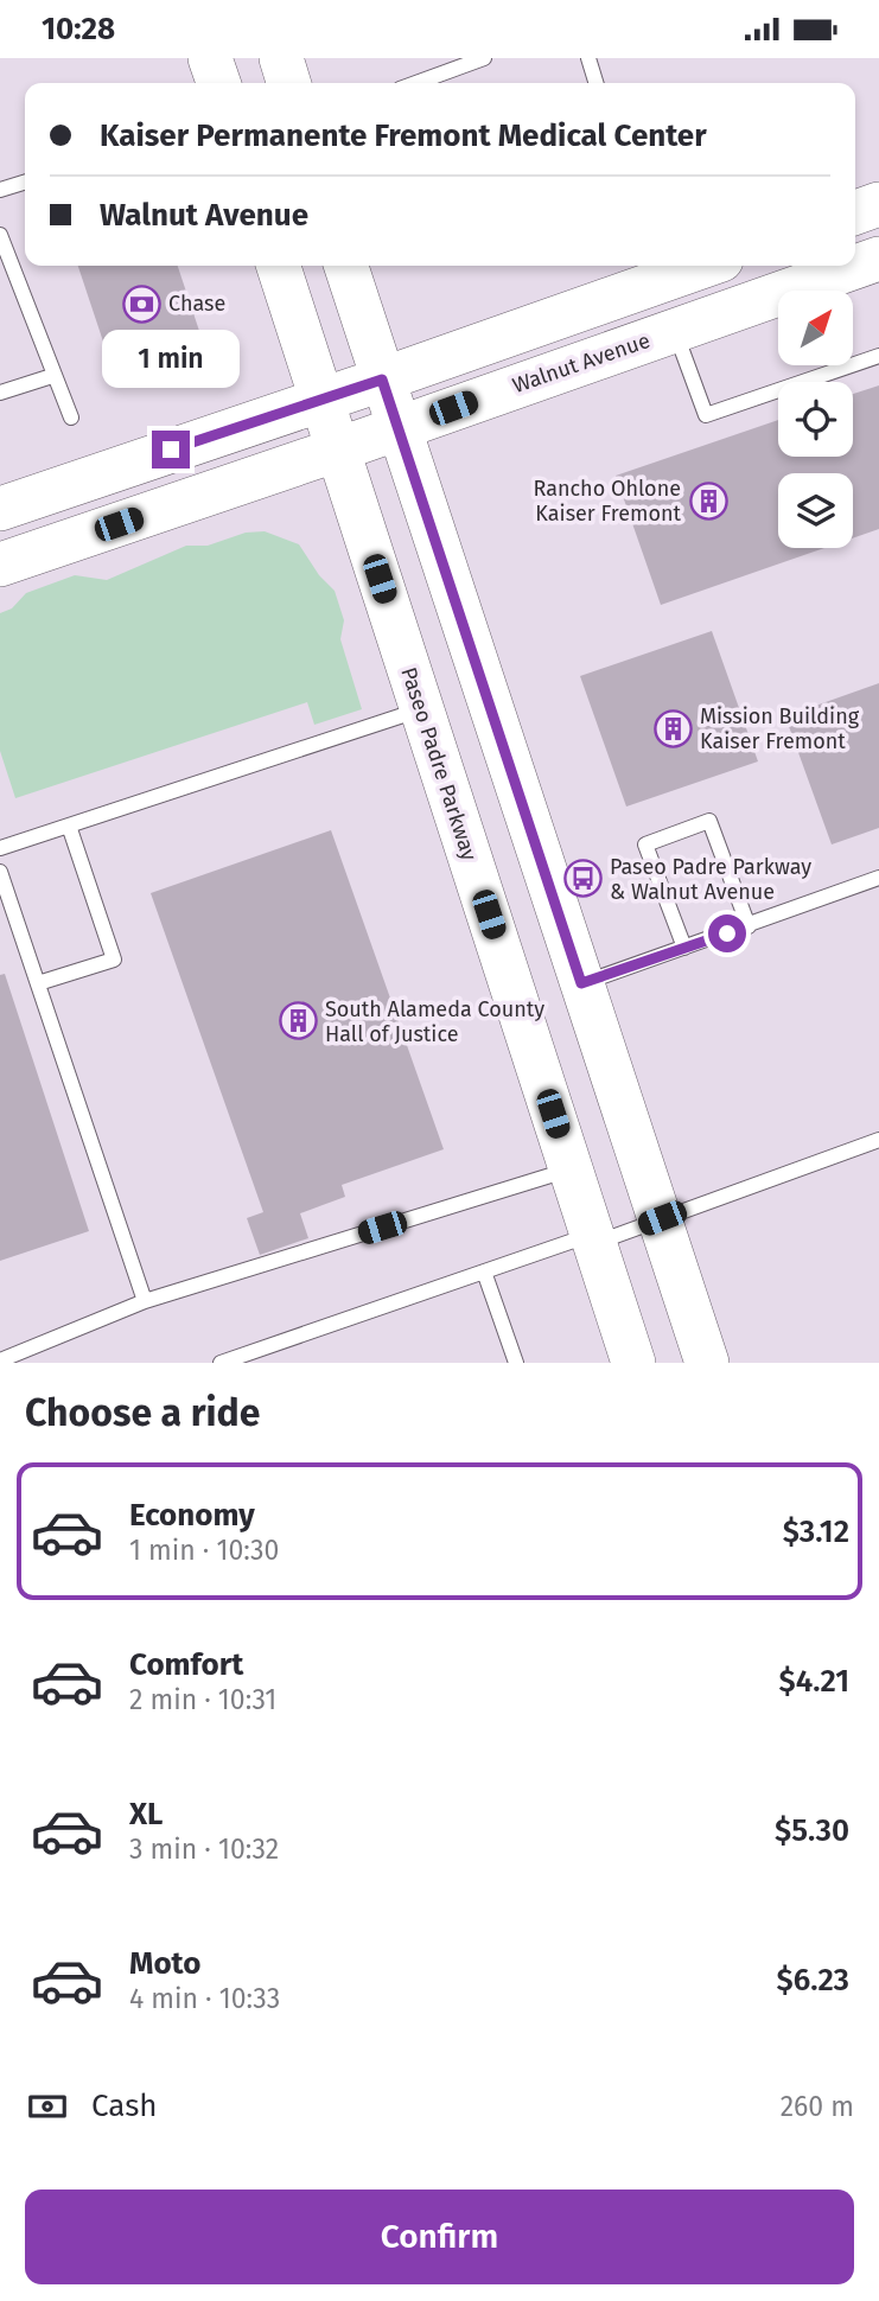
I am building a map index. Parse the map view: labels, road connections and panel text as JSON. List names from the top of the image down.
{
  "streets": {
    "main road": ["Walnut Avenue", "Paseo Padre Parkway"]
  },
  "crossings": [
    ["Walnut Avenue", "Paseo Padre Parkway"]
  ],
  "places": {
    "bank": ["Chase"],
    "building": ["Rancho Ohlone Kaiser Fremont", "Mission Building Kaiser Fremont", "South Alameda County Hall of Justice"],
    "bus stop": ["Paseo Padre Parkway & Walnut Avenue"]
  },
  "north": "top right",
  "page": {
    "status": "10:28",
    "banner": ["Kaiser Permanente Fremont Medical Center", "Walnut Avenue"],
    "bubble": "1 min",
    "heading": "Choose a ride",
    "list": [
      {
        "name": "Economy",
        "note": "1 min · 10:30",
        "value": "$3.12"
      },
      {
        "name": "Comfort",
        "note": "2 min · 10:31",
        "value": "$4.21"
      },
      {
        "name": "XL",
        "note": "3 min · 10:32",
        "value": "$5.30"
      },
      {
        "name": "Moto",
        "note": "4 min · 10:33",
        "value": "$6.23"
      }
    ],
    "pay": ["Cash", "260 m"],
    "buttons": "Confirm"
  }
}
